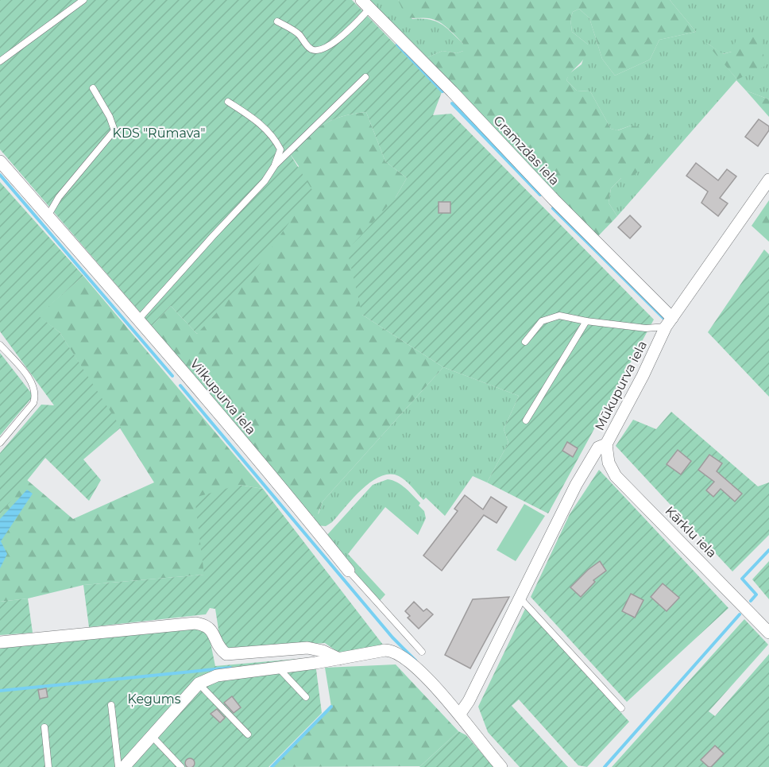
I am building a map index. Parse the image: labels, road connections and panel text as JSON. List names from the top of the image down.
{
  "streets": {
    "street": [
      "Gramzdas iela",
      "Mūkupurva iela",
      "Vilkupurva iela",
      "Kārklu iela"
    ]
  },
  "crossings": [
    ["Gramzdas iela", "Mūkupurva iela"],
    ["Mūkupurva iela", "Kārklu iela"]
  ],
  "parks": ["KDS \"Rūmava\"", "Ķegums"]
}
